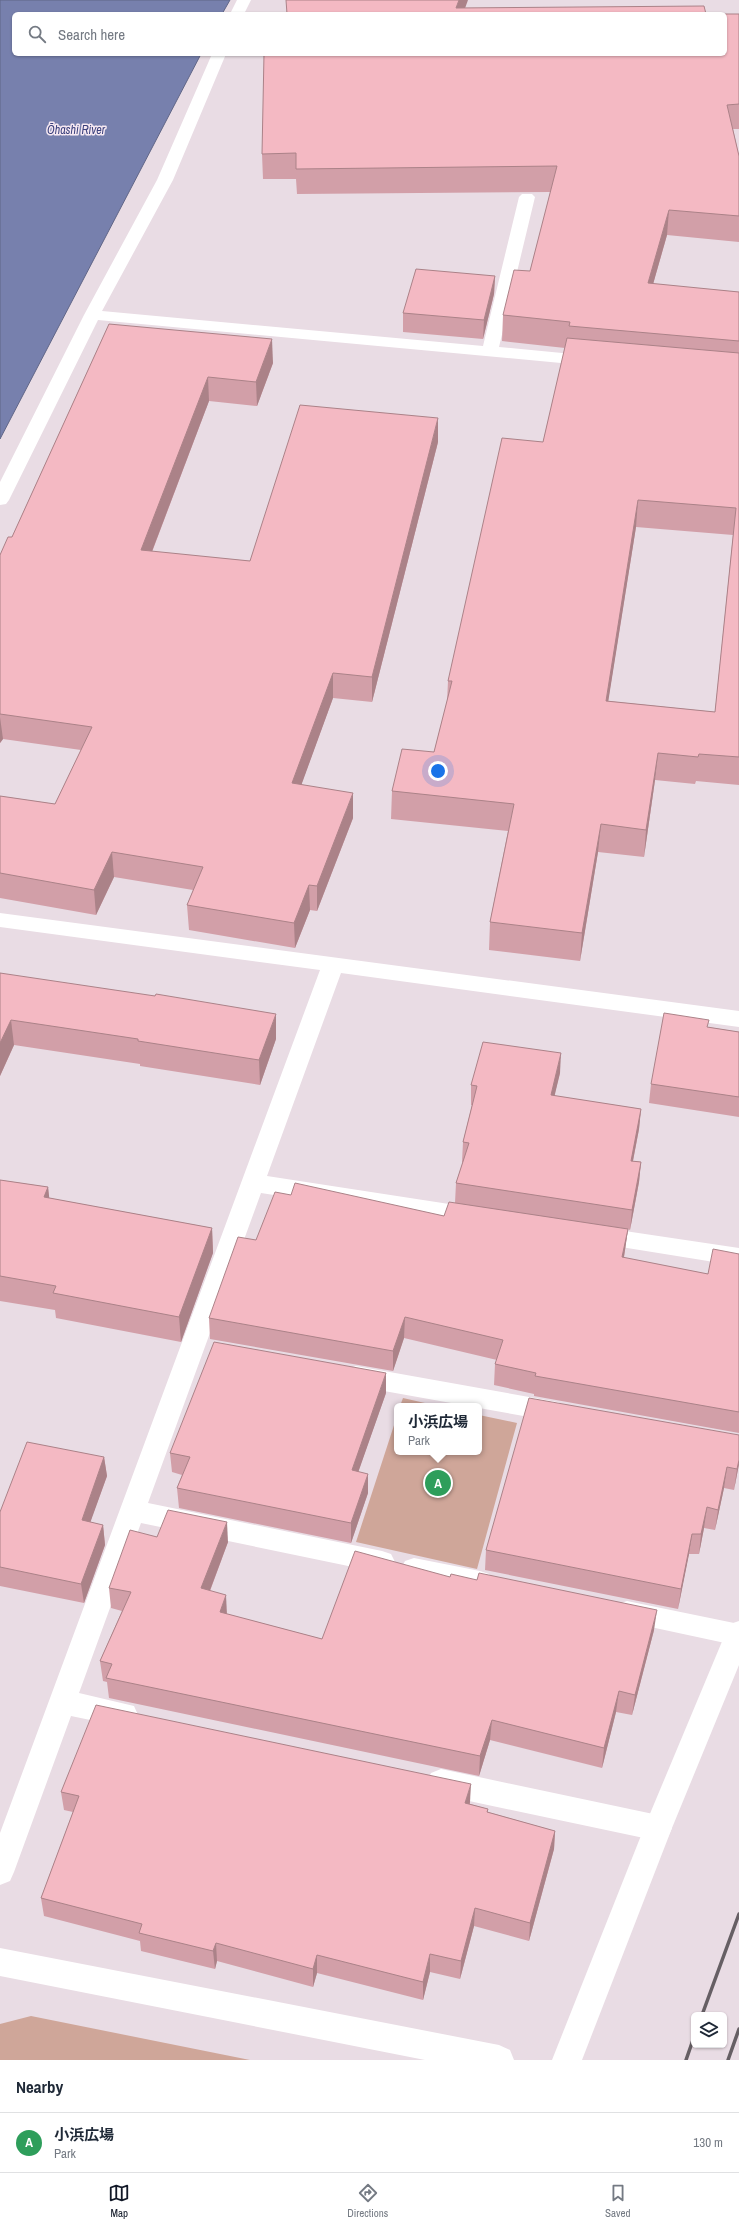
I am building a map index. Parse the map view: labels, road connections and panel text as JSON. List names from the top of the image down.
{
  "water": ["Ōhashi River"],
  "page": {
    "search": "Search here",
    "popup": ["小浜広場", "Park"],
    "pins": "A",
    "heading": "Nearby",
    "list": [
      {
        "mark": "A",
        "name": "小浜広場",
        "note": "Park",
        "value": "130 m"
      }
    ],
    "nav": ["Map", "Directions", "Saved"]
  }
}
